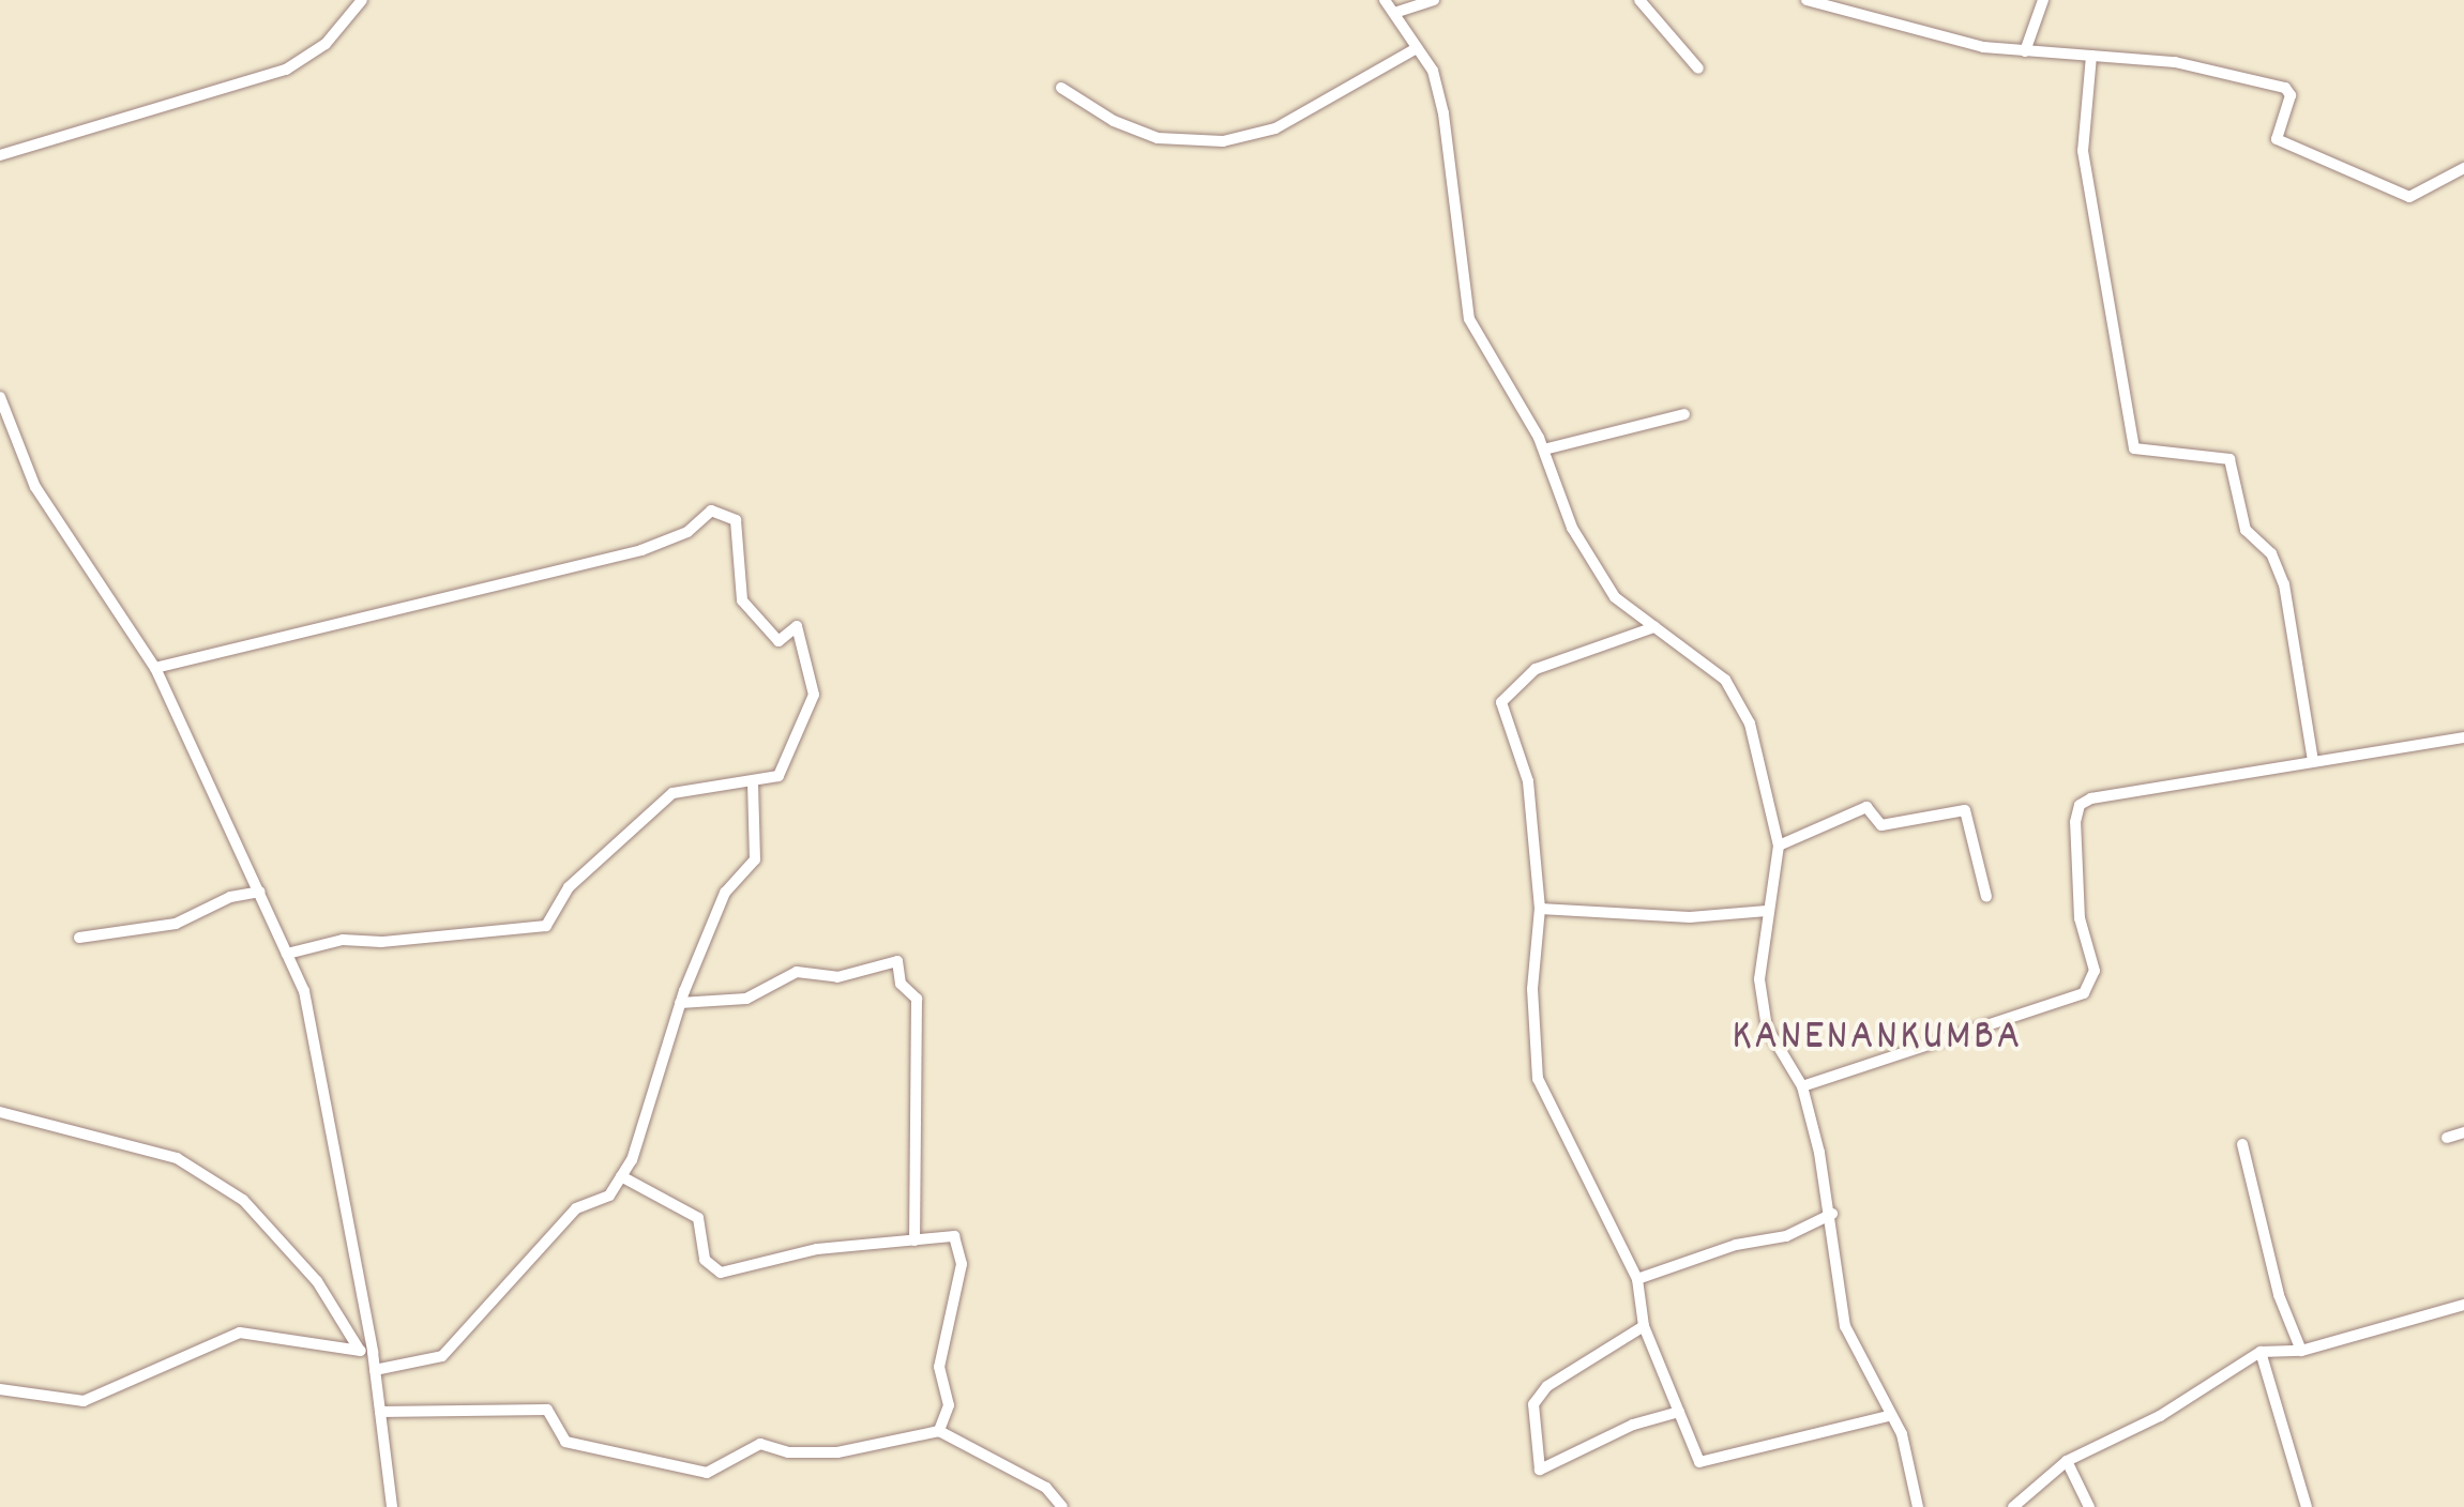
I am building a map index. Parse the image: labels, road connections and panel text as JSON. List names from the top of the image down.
{
  "districts": ["KANENANKUMBA"]
}
